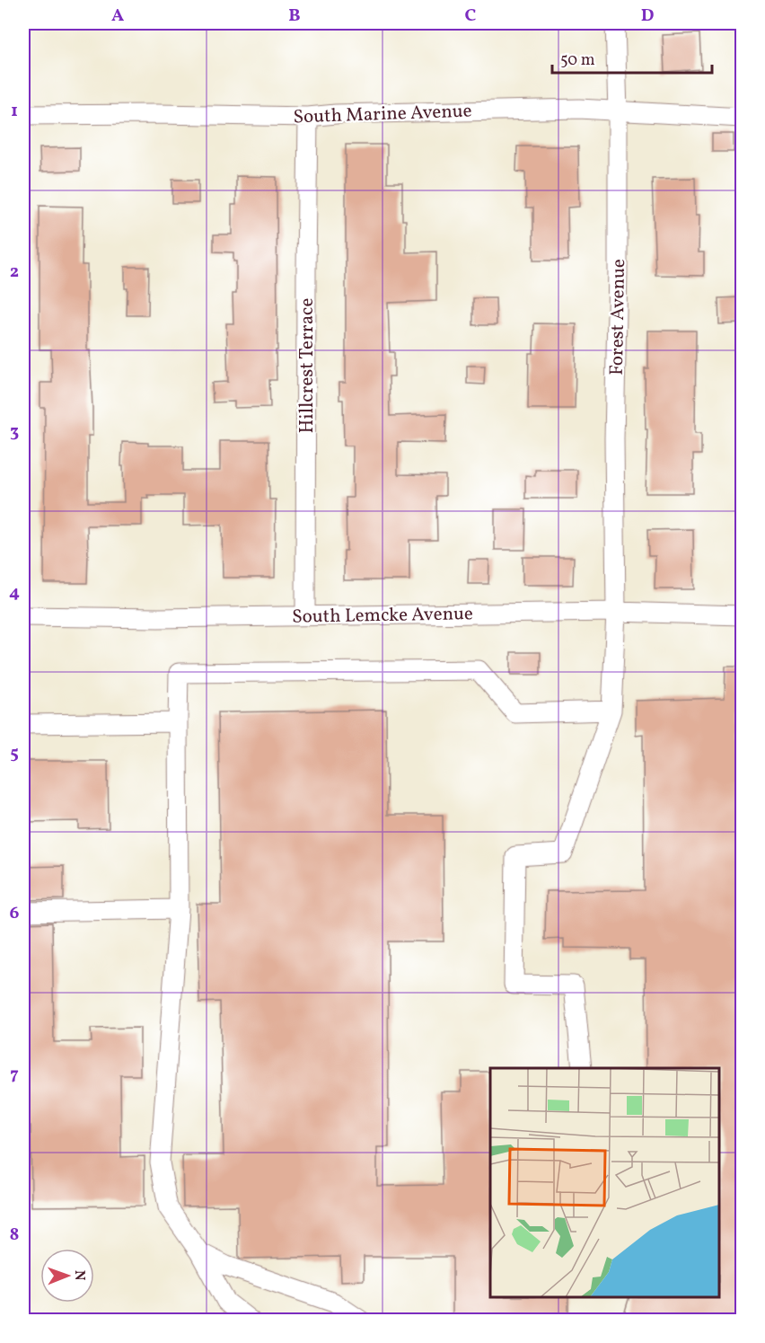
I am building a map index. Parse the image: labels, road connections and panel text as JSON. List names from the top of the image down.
{
  "streets": {
    "street": [
      "South Marine Avenue",
      "Forest Avenue",
      "Hillcrest Terrace",
      "South Lemcke Avenue"
    ]
  },
  "crossings": [
    ["South Marine Avenue", "Forest Avenue"],
    ["South Marine Avenue", "Hillcrest Terrace"],
    ["Forest Avenue", "South Lemcke Avenue"],
    ["Hillcrest Terrace", "South Lemcke Avenue"]
  ],
  "scale_bar": "50 m",
  "north": "right",
  "grid": {
    "columns": [
      "A",
      "B",
      "C",
      "D"
    ],
    "rows": [
      "1",
      "2",
      "3",
      "4",
      "5",
      "6",
      "7",
      "8"
    ]
  }
}
